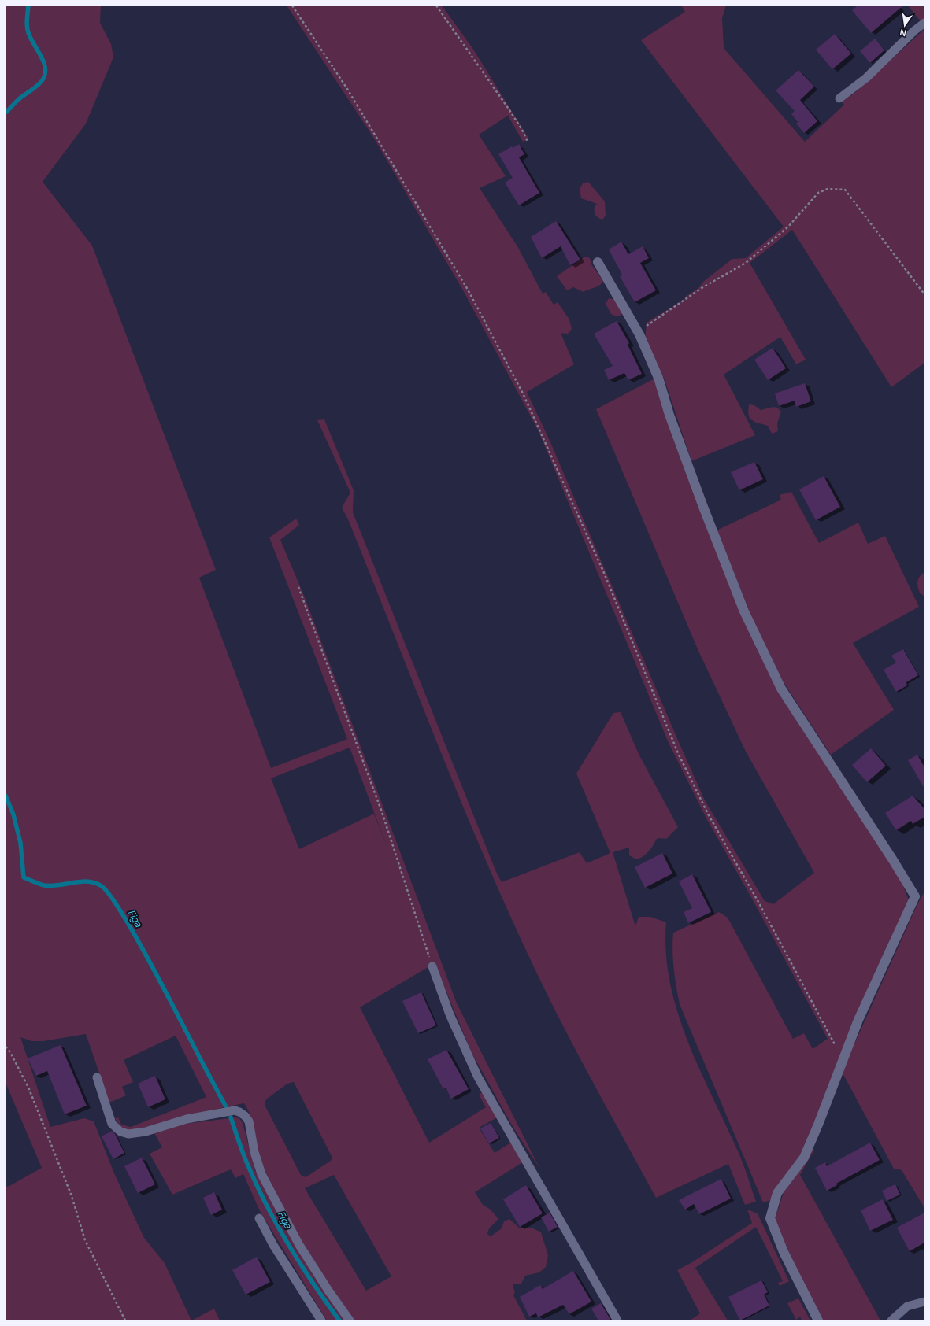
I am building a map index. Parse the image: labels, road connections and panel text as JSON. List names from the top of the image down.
{
  "water": ["Figa"],
  "north": "bottom"
}
